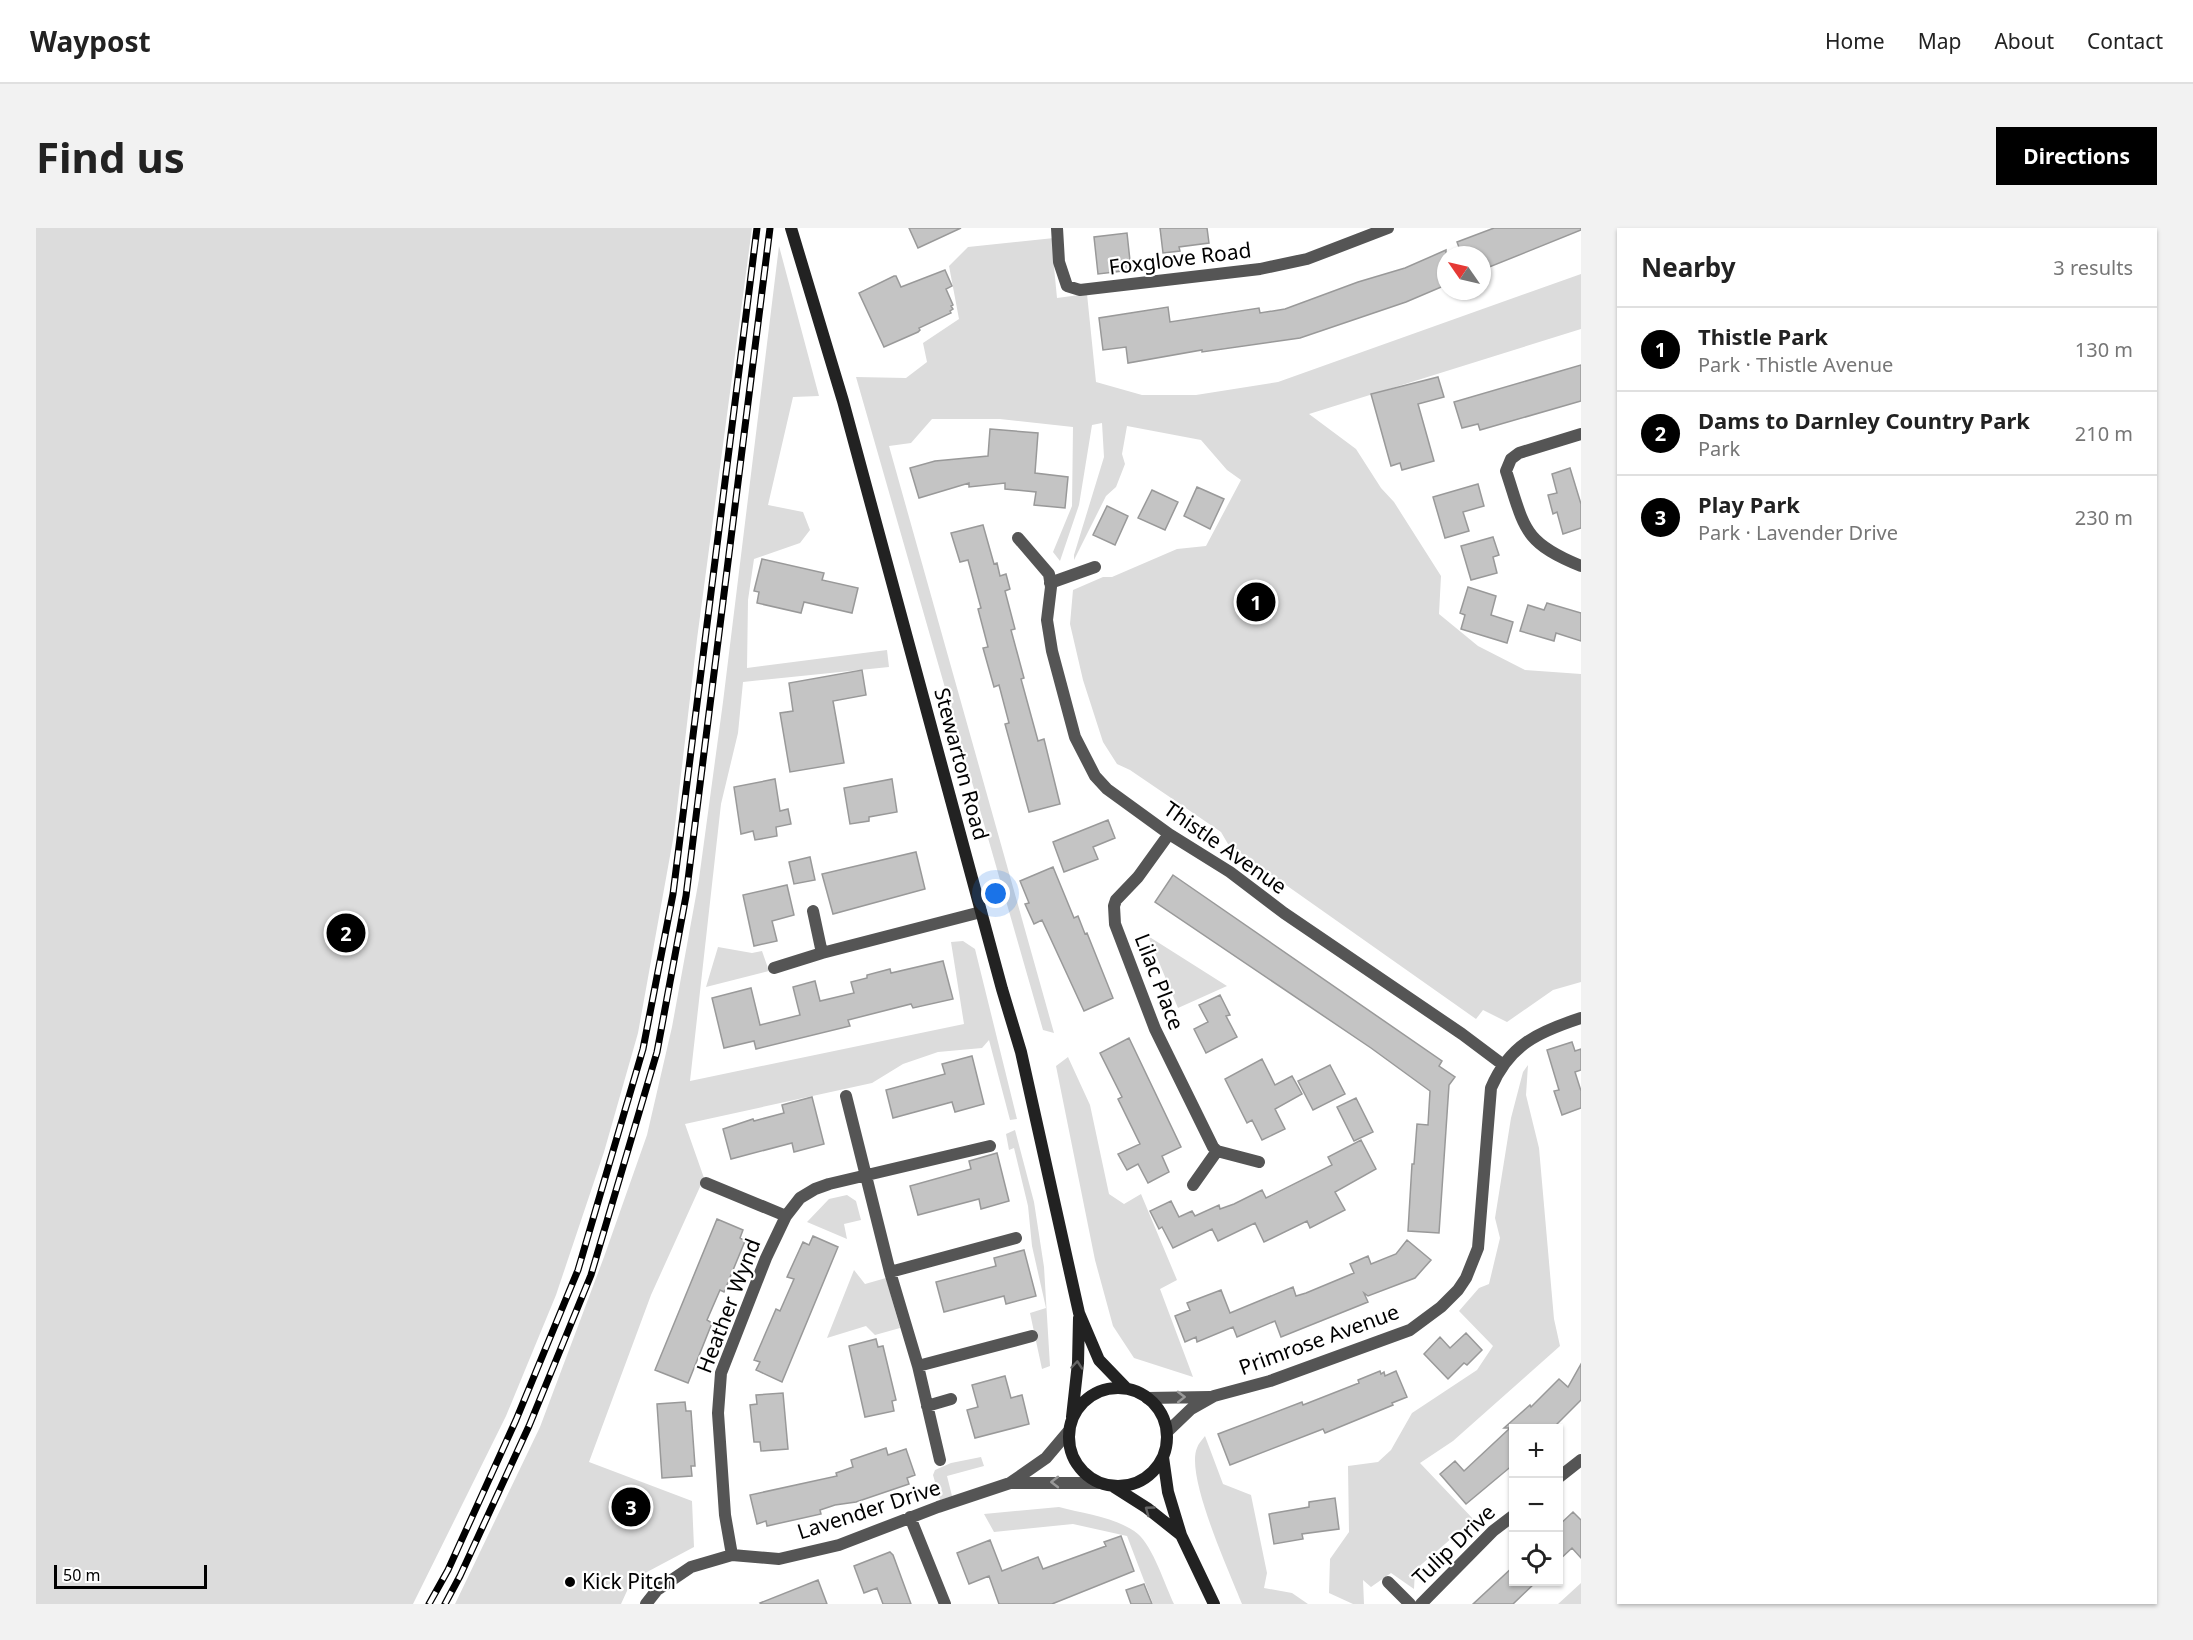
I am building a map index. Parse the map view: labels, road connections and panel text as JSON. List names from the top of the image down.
{
  "streets": {
    "main road": ["Stewarton Road"],
    "street": [
      "Foxglove Road",
      "Thistle Avenue",
      "Lilac Place",
      "Heather Wynd",
      "Primrose Avenue",
      "Lavender Drive",
      "Tulip Drive"
    ]
  },
  "crossings": [
    ["Stewarton Road", "Primrose Avenue"],
    ["Stewarton Road", "Lavender Drive"],
    ["Thistle Avenue", "Lilac Place"],
    ["Thistle Avenue", "Primrose Avenue"],
    ["Heather Wynd", "Lavender Drive"],
    ["Primrose Avenue", "Lavender Drive"]
  ],
  "places": ["Kick Pitch"],
  "scale_bar": "50 m",
  "north": "top left",
  "page": {
    "header": "Waypost",
    "nav": [
      "Home",
      "Map",
      "About",
      "Contact"
    ],
    "buttons": "Directions",
    "title": "Find us",
    "heading": ["Nearby", "3 results"],
    "list": [
      {
        "mark": "1",
        "name": "Thistle Park",
        "note": "Park · Thistle Avenue",
        "value": "130 m"
      },
      {
        "mark": "2",
        "name": "Dams to Darnley Country Park",
        "note": "Park",
        "value": "210 m"
      },
      {
        "mark": "3",
        "name": "Play Park",
        "note": "Park · Lavender Drive",
        "value": "230 m"
      }
    ],
    "pins": ["1", "2", "3"],
    "map_buttons": ["+", "−"],
    "scale": "50 m"
  }
}
